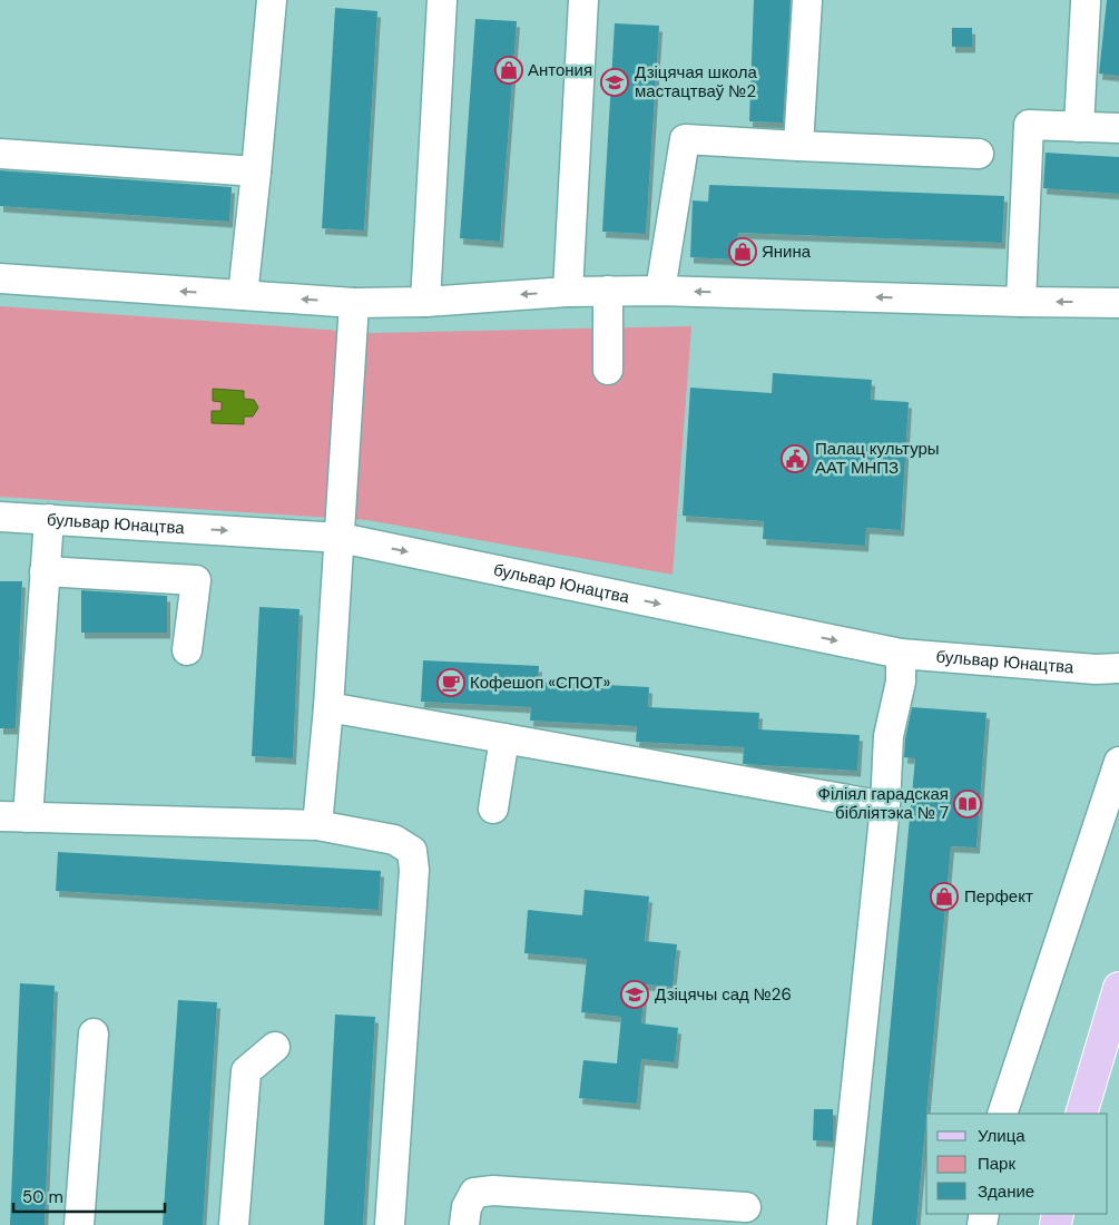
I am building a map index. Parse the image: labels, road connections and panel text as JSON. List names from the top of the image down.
{
  "streets": {
    "street": ["бульвар Юнацтва"]
  },
  "places": {
    "shop": ["Антония", "Янина", "Перфект"],
    "school or university": ["Дзіцячая школа мастацтваў №2", "Дзіцячы сад №26"],
    "public building": ["Палац культуры ААТ МНПЗ"],
    "cafe": ["Кофешоп «СПОТ»"],
    "library": ["Філіял гарадская бібліятэка № 7"]
  },
  "legend": ["Улица", "Парк", "Здание"],
  "scale_bar": "50 m"
}
